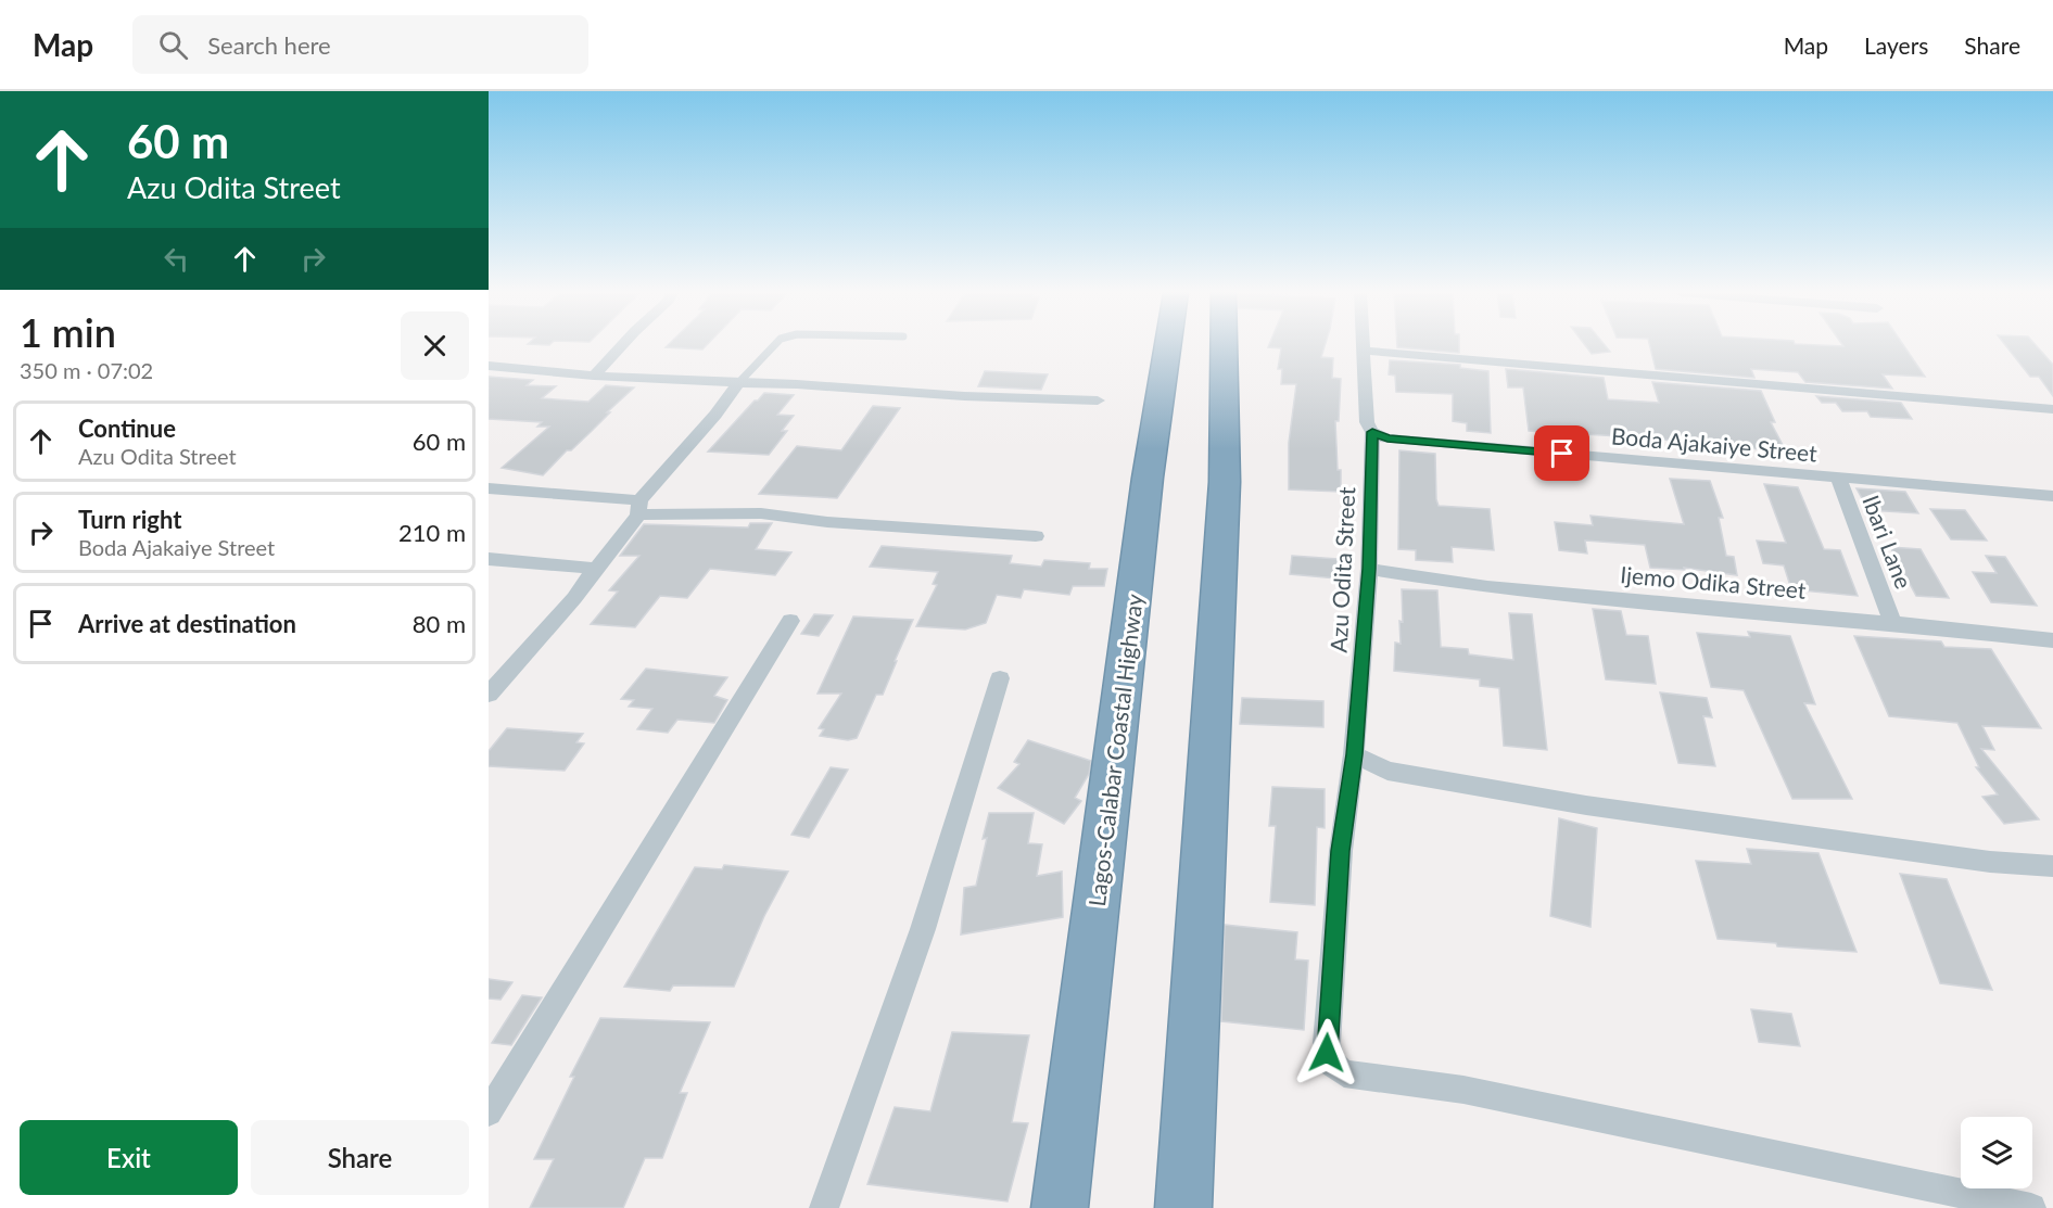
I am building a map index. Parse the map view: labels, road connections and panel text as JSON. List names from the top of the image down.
{
  "streets": {
    "highway": ["Lagos-Calabar Coastal Highway"],
    "street": [
      "Boda Ajakaiye Street",
      "Ibari Lane",
      "Azu Odita Street",
      "Ijemo Odika Street"
    ]
  },
  "crossings": [
    ["Boda Ajakaiye Street", "Ibari Lane"],
    ["Boda Ajakaiye Street", "Azu Odita Street"],
    ["Ibari Lane", "Ijemo Odika Street"],
    ["Azu Odita Street", "Ijemo Odika Street"]
  ],
  "page": {
    "header": "Map",
    "search": "Search here",
    "nav": ["Map", "Layers", "Share"],
    "turn": ["60 m", "Azu Odita Street"],
    "heading": ["1 min", "350 m · 07:02"],
    "list": [
      {
        "name": "Continue",
        "note": "Azu Odita Street",
        "value": "60 m"
      },
      {
        "name": "Turn right",
        "note": "Boda Ajakaiye Street",
        "value": "210 m"
      },
      {
        "name": "Arrive at destination",
        "value": "80 m"
      }
    ],
    "buttons": ["Exit", "Share"]
  }
}
